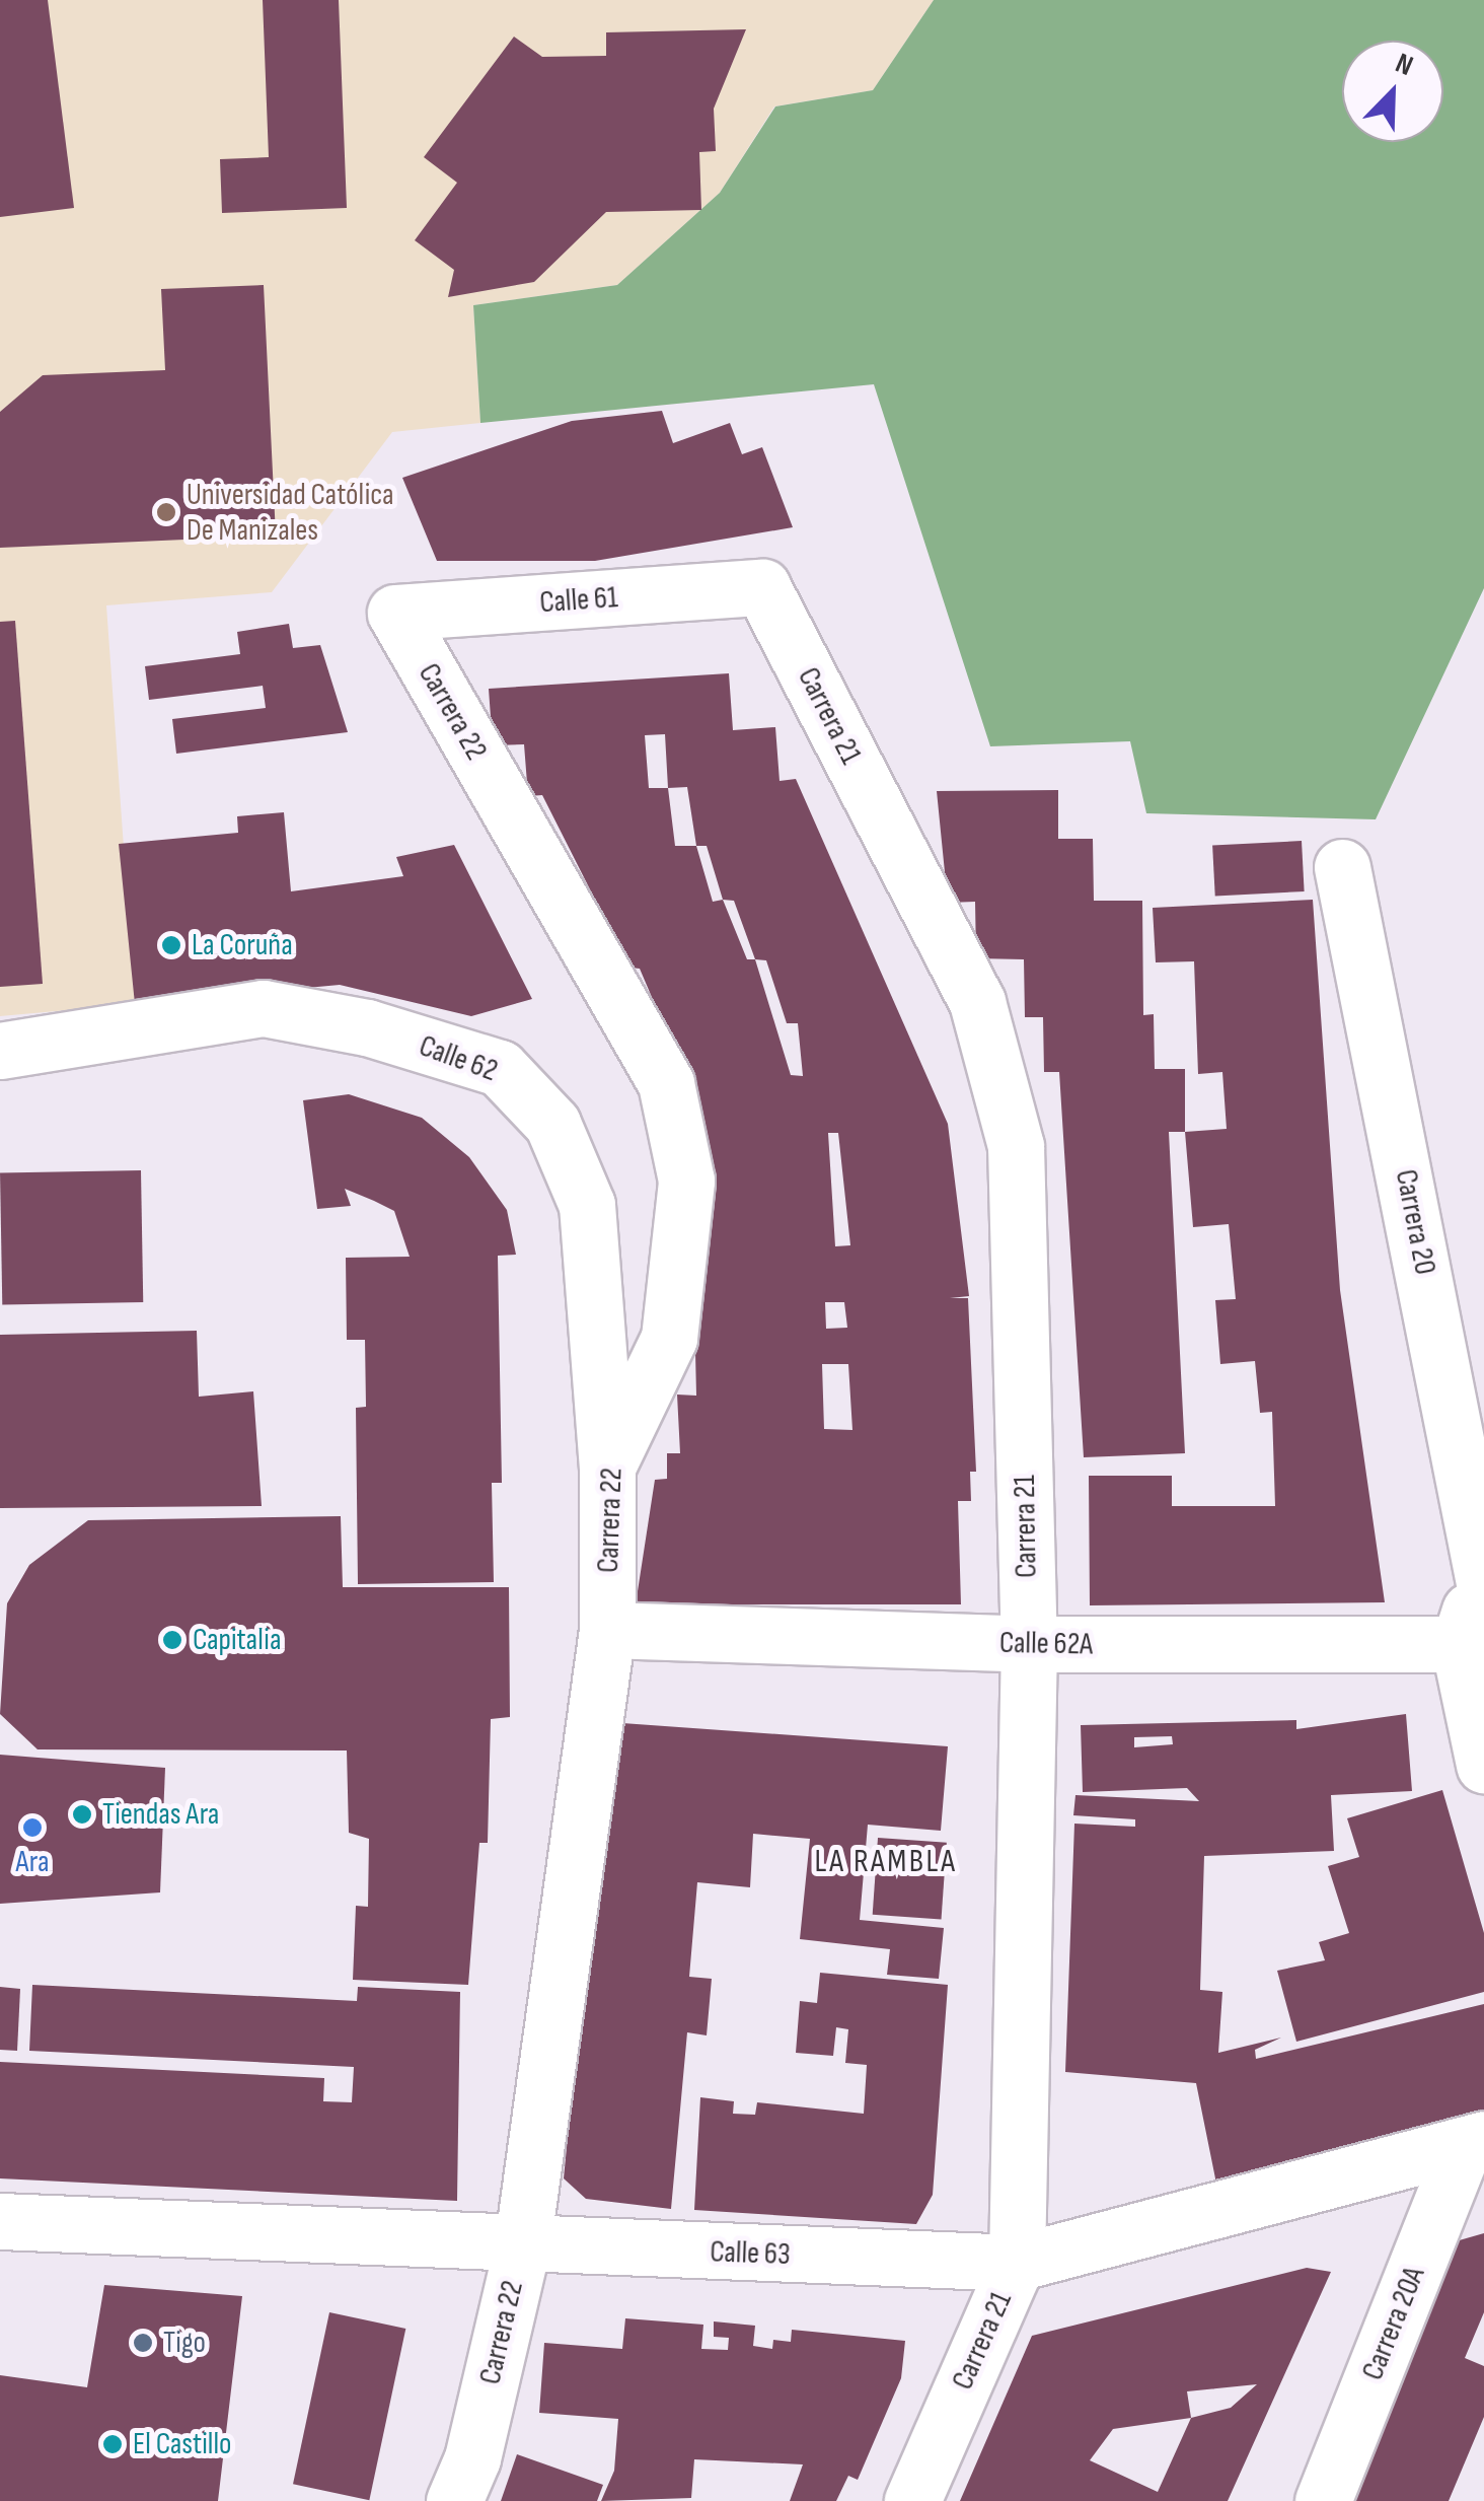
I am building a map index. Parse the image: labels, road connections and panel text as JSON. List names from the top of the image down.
{
  "streets": {
    "street": [
      "Calle 61",
      "Carrera 22",
      "Carrera 21",
      "Calle 62",
      "Carrera 20",
      "Calle 62A",
      "Calle 63",
      "Carrera 20A"
    ]
  },
  "crossings": [
    ["Calle 61", "Carrera 22"],
    ["Calle 61", "Carrera 21"],
    ["Carrera 22", "Calle 62"],
    ["Carrera 22", "Calle 62A"],
    ["Carrera 22", "Calle 63"],
    ["Carrera 21", "Calle 62A"],
    ["Carrera 21", "Calle 63"],
    ["Carrera 20", "Calle 62A"],
    ["Calle 63", "Carrera 20A"]
  ],
  "districts": ["LA RAMBLA"],
  "places": [
    "Universidad Católica De Manizales",
    "La Coruña",
    "Capitalia",
    "Tiendas Ara",
    "Ara",
    "Tigo",
    "El Castillo"
  ],
  "north": "top right"
}
